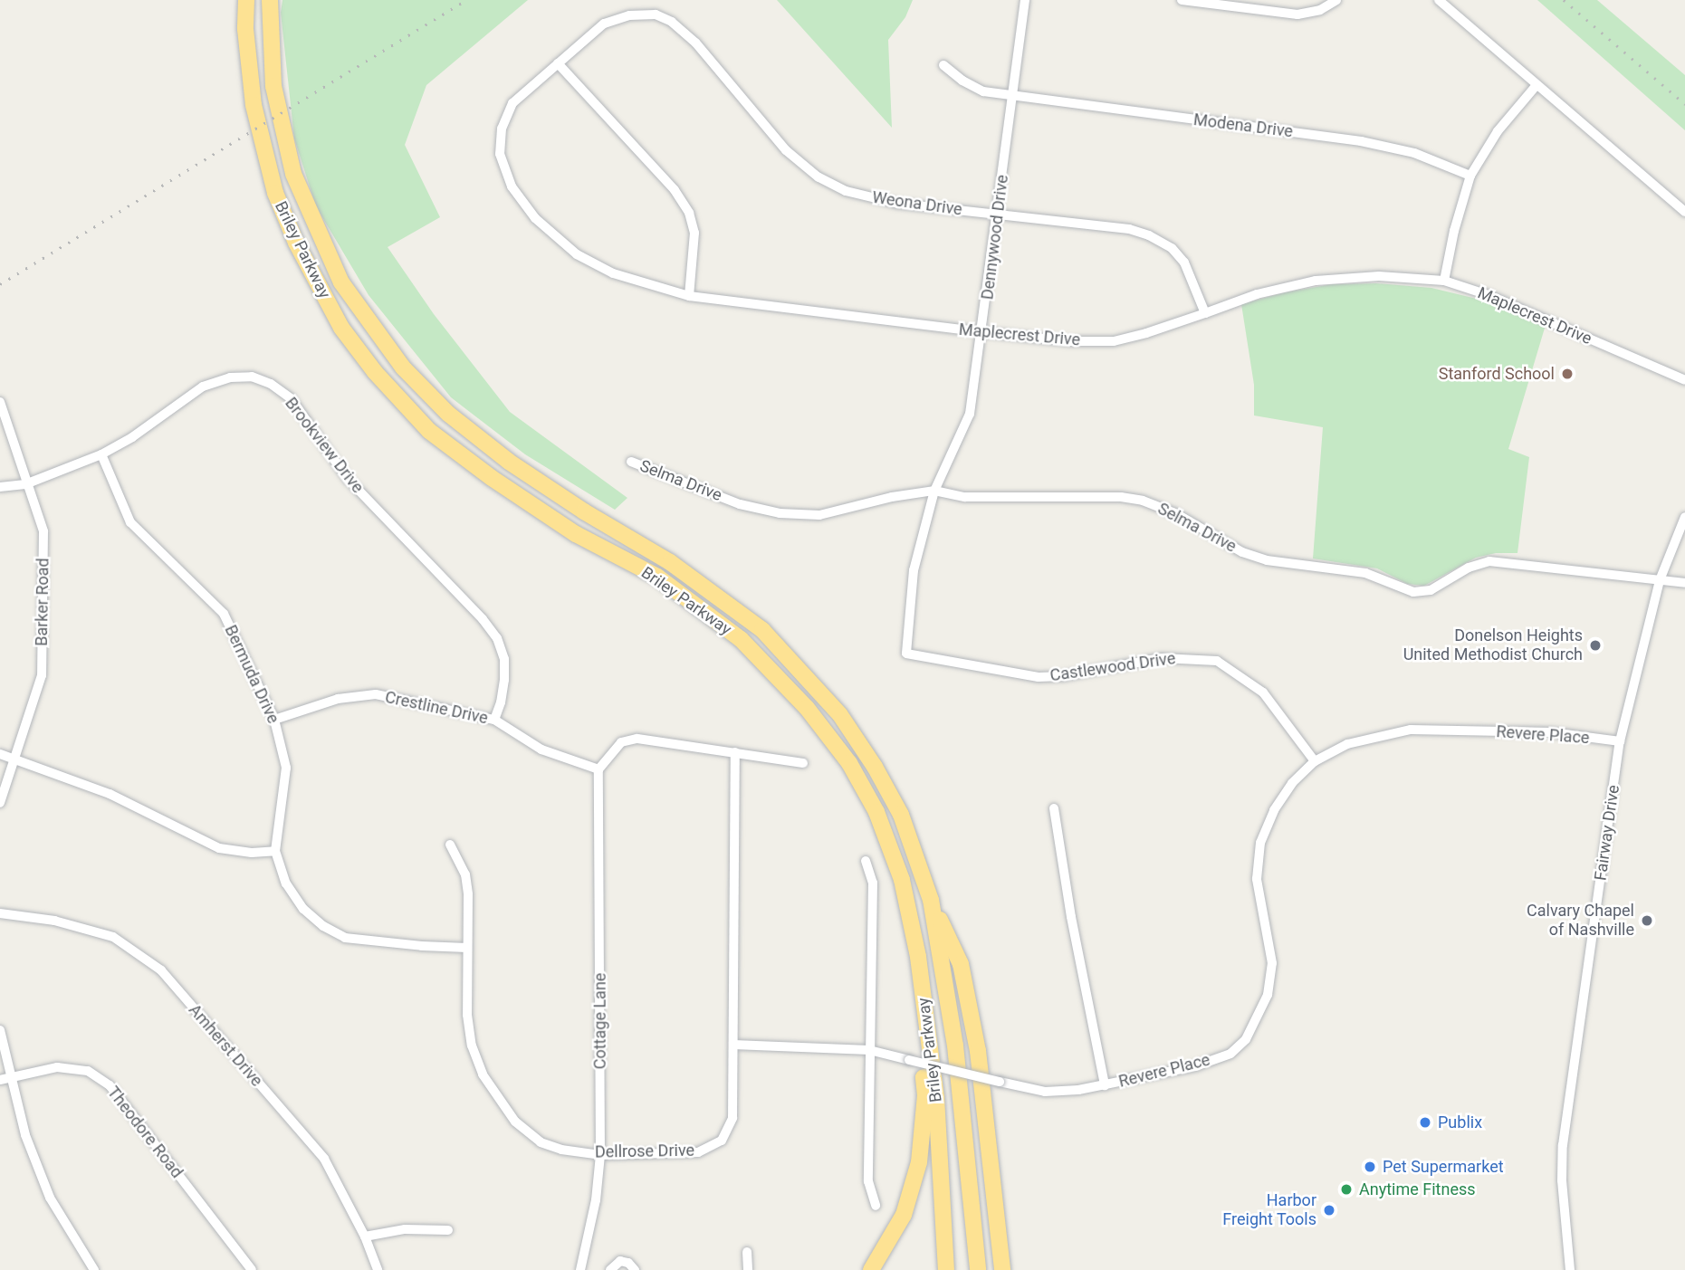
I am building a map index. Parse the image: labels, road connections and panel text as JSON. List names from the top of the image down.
{
  "streets": {
    "highway": ["Briley Parkway"],
    "street": [
      "Modena Drive",
      "Weona Drive",
      "Dennywood Drive",
      "Maplecrest Drive",
      "Brookview Drive",
      "Selma Drive",
      "Barker Road",
      "Castlewood Drive",
      "Bermuda Drive",
      "Crestline Drive",
      "Revere Place",
      "Fairway Drive",
      "Cottage Lane",
      "Amherst Drive",
      "Theodore Road",
      "Dellrose Drive"
    ]
  },
  "crossings": [
    ["Modena Drive", "Dennywood Drive"],
    ["Weona Drive", "Dennywood Drive"],
    ["Weona Drive", "Maplecrest Drive"],
    ["Dennywood Drive", "Maplecrest Drive"],
    ["Dennywood Drive", "Selma Drive"],
    ["Dennywood Drive", "Castlewood Drive"],
    ["Brookview Drive", "Barker Road"],
    ["Brookview Drive", "Bermuda Drive"],
    ["Brookview Drive", "Crestline Drive"],
    ["Selma Drive", "Fairway Drive"],
    ["Castlewood Drive", "Revere Place"],
    ["Bermuda Drive", "Crestline Drive"],
    ["Bermuda Drive", "Dellrose Drive"],
    ["Crestline Drive", "Cottage Lane"],
    ["Revere Place", "Fairway Drive"],
    ["Revere Place", "Dellrose Drive"],
    ["Cottage Lane", "Dellrose Drive"]
  ],
  "places": [
    "Stanford School",
    "Donelson Heights United Methodist Church",
    "Calvary Chapel of Nashville",
    "Publix",
    "Pet Supermarket",
    "Anytime Fitness",
    "Harbor Freight Tools"
  ]
}
